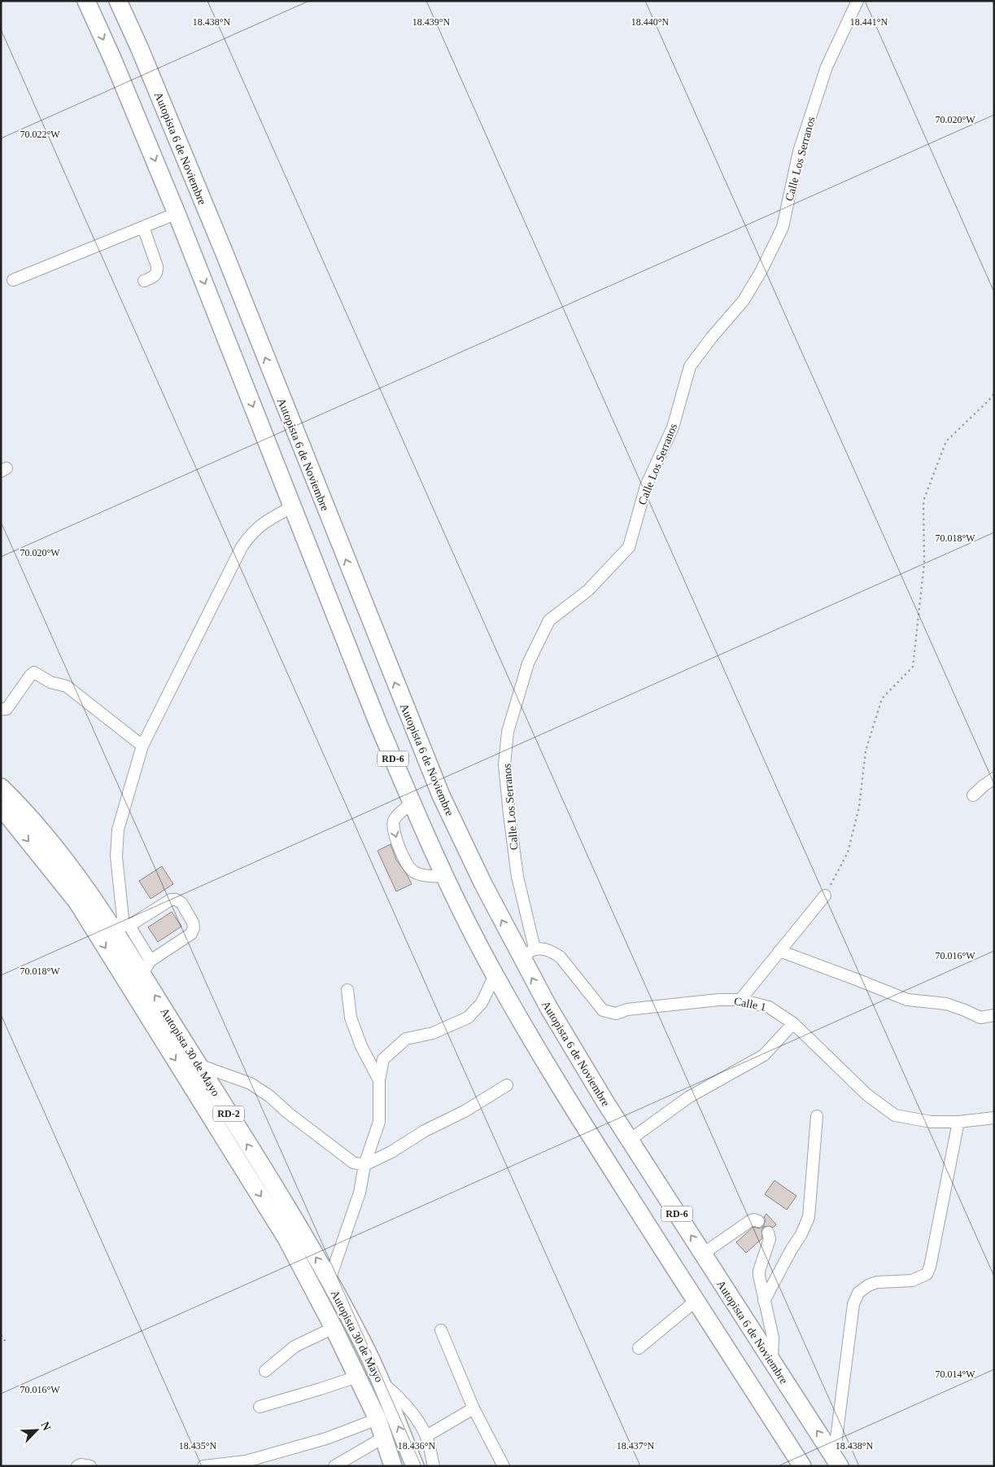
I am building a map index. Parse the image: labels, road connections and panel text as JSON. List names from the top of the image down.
{
  "streets": {
    "highway": [
      "Autopista 6 de Noviembre",
      "RD-6",
      "Autopista 30 de Mayo",
      "RD-2"
    ],
    "street": ["Calle Los Serranos", "Calle 1"]
  },
  "crossings": [
    ["Autopista 6 de Noviembre", "Calle Los Serranos"],
    ["Autopista 6 de Noviembre", "Calle 1"],
    ["Calle Los Serranos", "Calle 1"]
  ],
  "north": "top right",
  "coordinates": [
    "18.438°N",
    "18.439°N",
    "18.441°N",
    "18.440°N",
    "70.020°W",
    "70.022°W",
    "70.018°W",
    "70.016°W",
    "70.014°W",
    "18.435°N",
    "18.436°N",
    "18.437°N"
  ]
}
